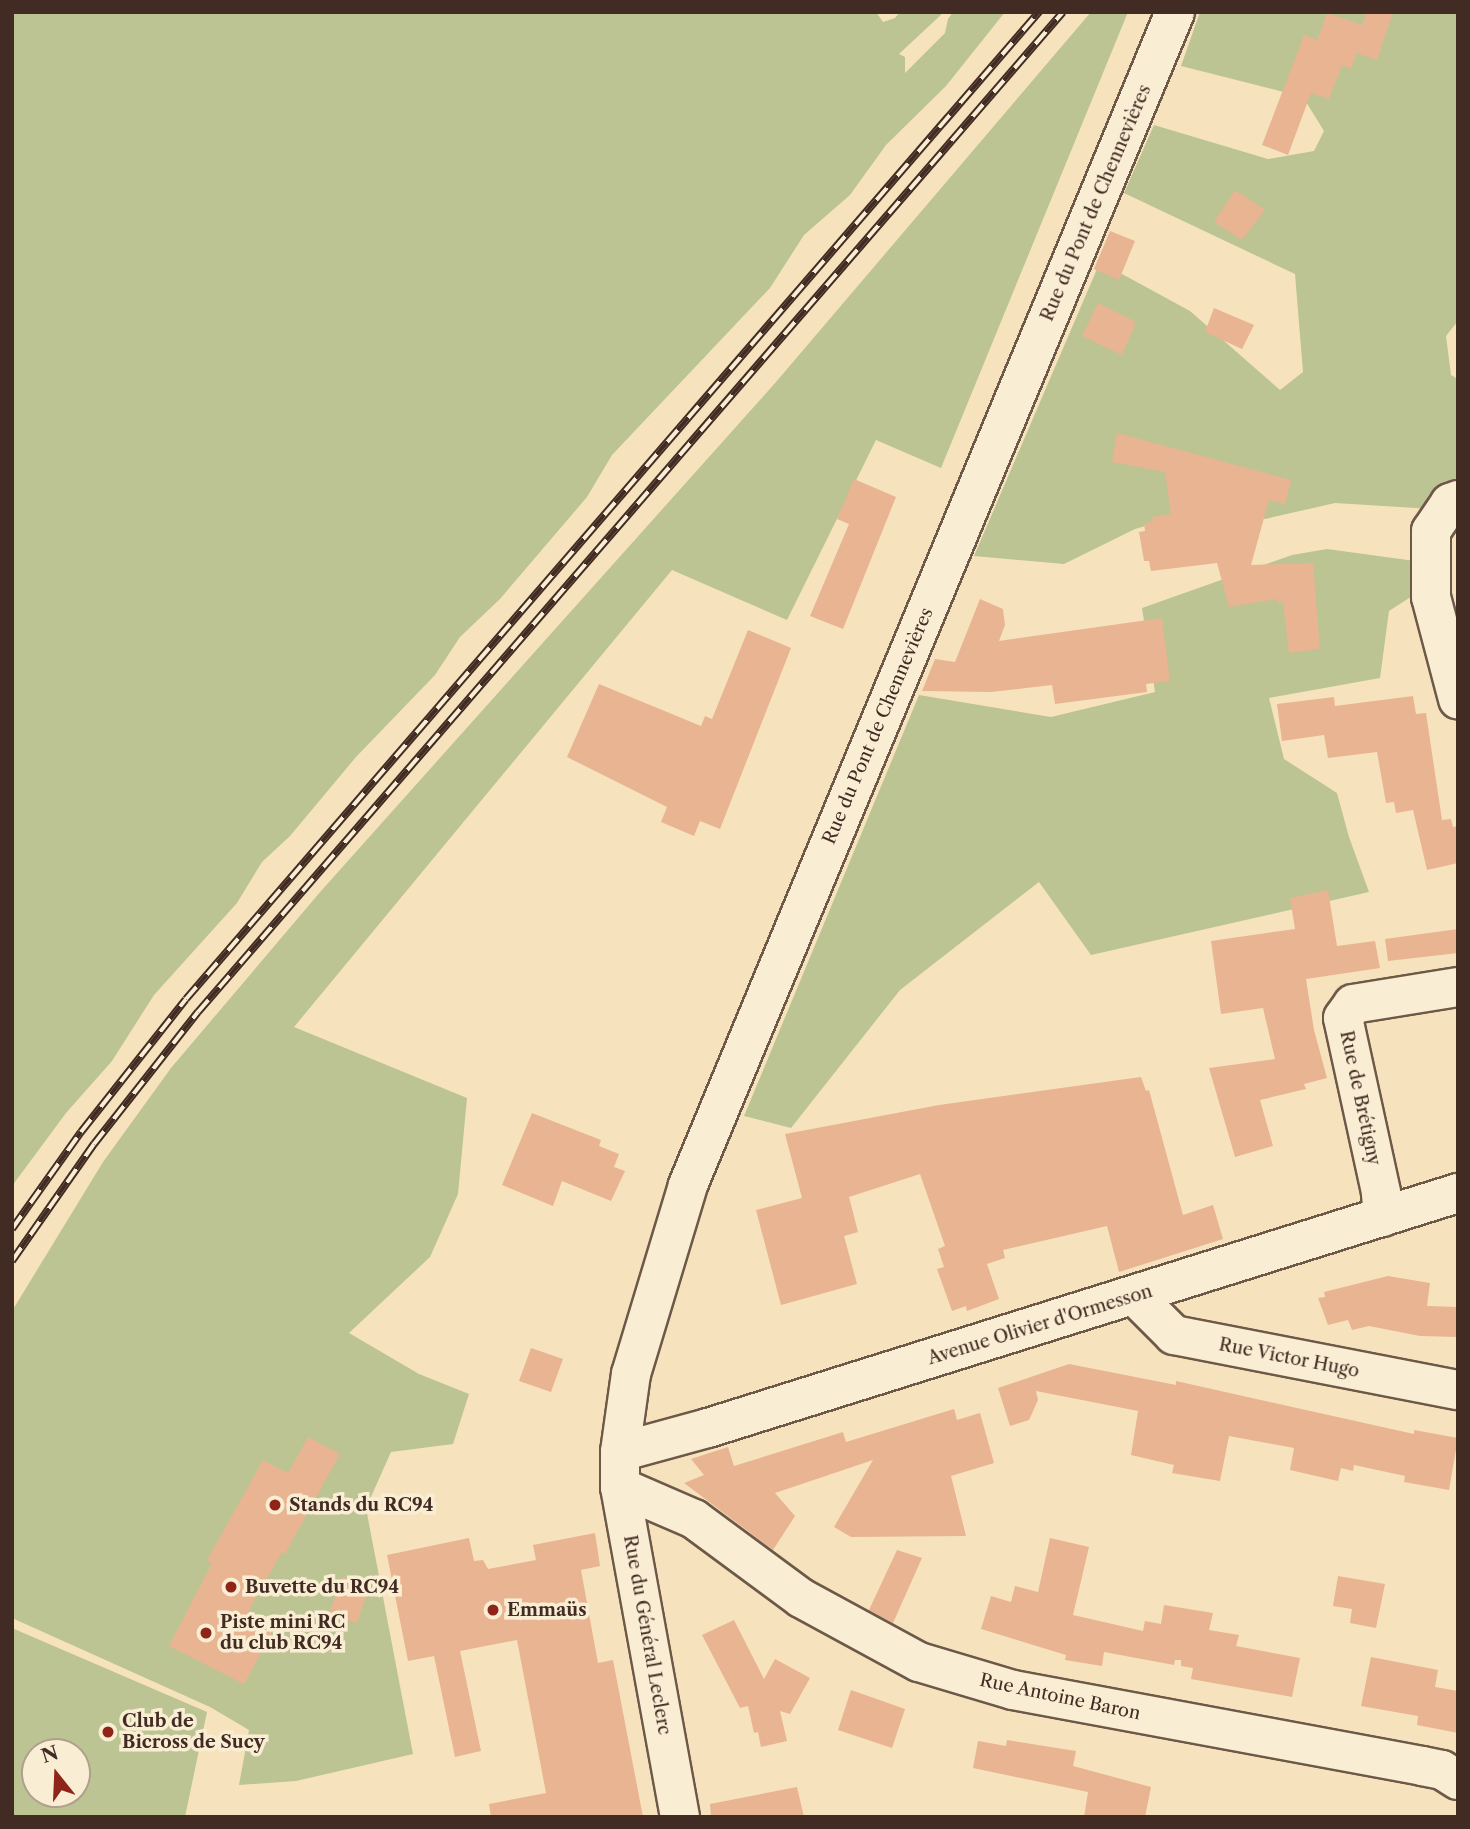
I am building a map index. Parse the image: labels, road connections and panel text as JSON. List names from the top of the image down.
{
  "streets": {
    "main road": [
      "Rue du Pont de Chennevières",
      "Rue de Brétigny",
      "Avenue Olivier d'Ormesson",
      "Rue Victor Hugo",
      "Rue du Général Leclerc",
      "Rue Antoine Baron"
    ]
  },
  "crossings": [
    ["Rue du Pont de Chennevières", "Avenue Olivier d'Ormesson"],
    ["Rue du Pont de Chennevières", "Rue du Général Leclerc"],
    ["Rue du Pont de Chennevières", "Rue Antoine Baron"],
    ["Rue de Brétigny", "Avenue Olivier d'Ormesson"],
    ["Avenue Olivier d'Ormesson", "Rue Victor Hugo"],
    ["Avenue Olivier d'Ormesson", "Rue du Général Leclerc"],
    ["Avenue Olivier d'Ormesson", "Rue Antoine Baron"],
    ["Rue du Général Leclerc", "Rue Antoine Baron"]
  ],
  "places": [
    "Stands du RC94",
    "Buvette du RC94",
    "Emmaüs",
    "Piste mini RC du club RC94",
    "Club de Bicross de Sucy"
  ],
  "north": "top"
}
